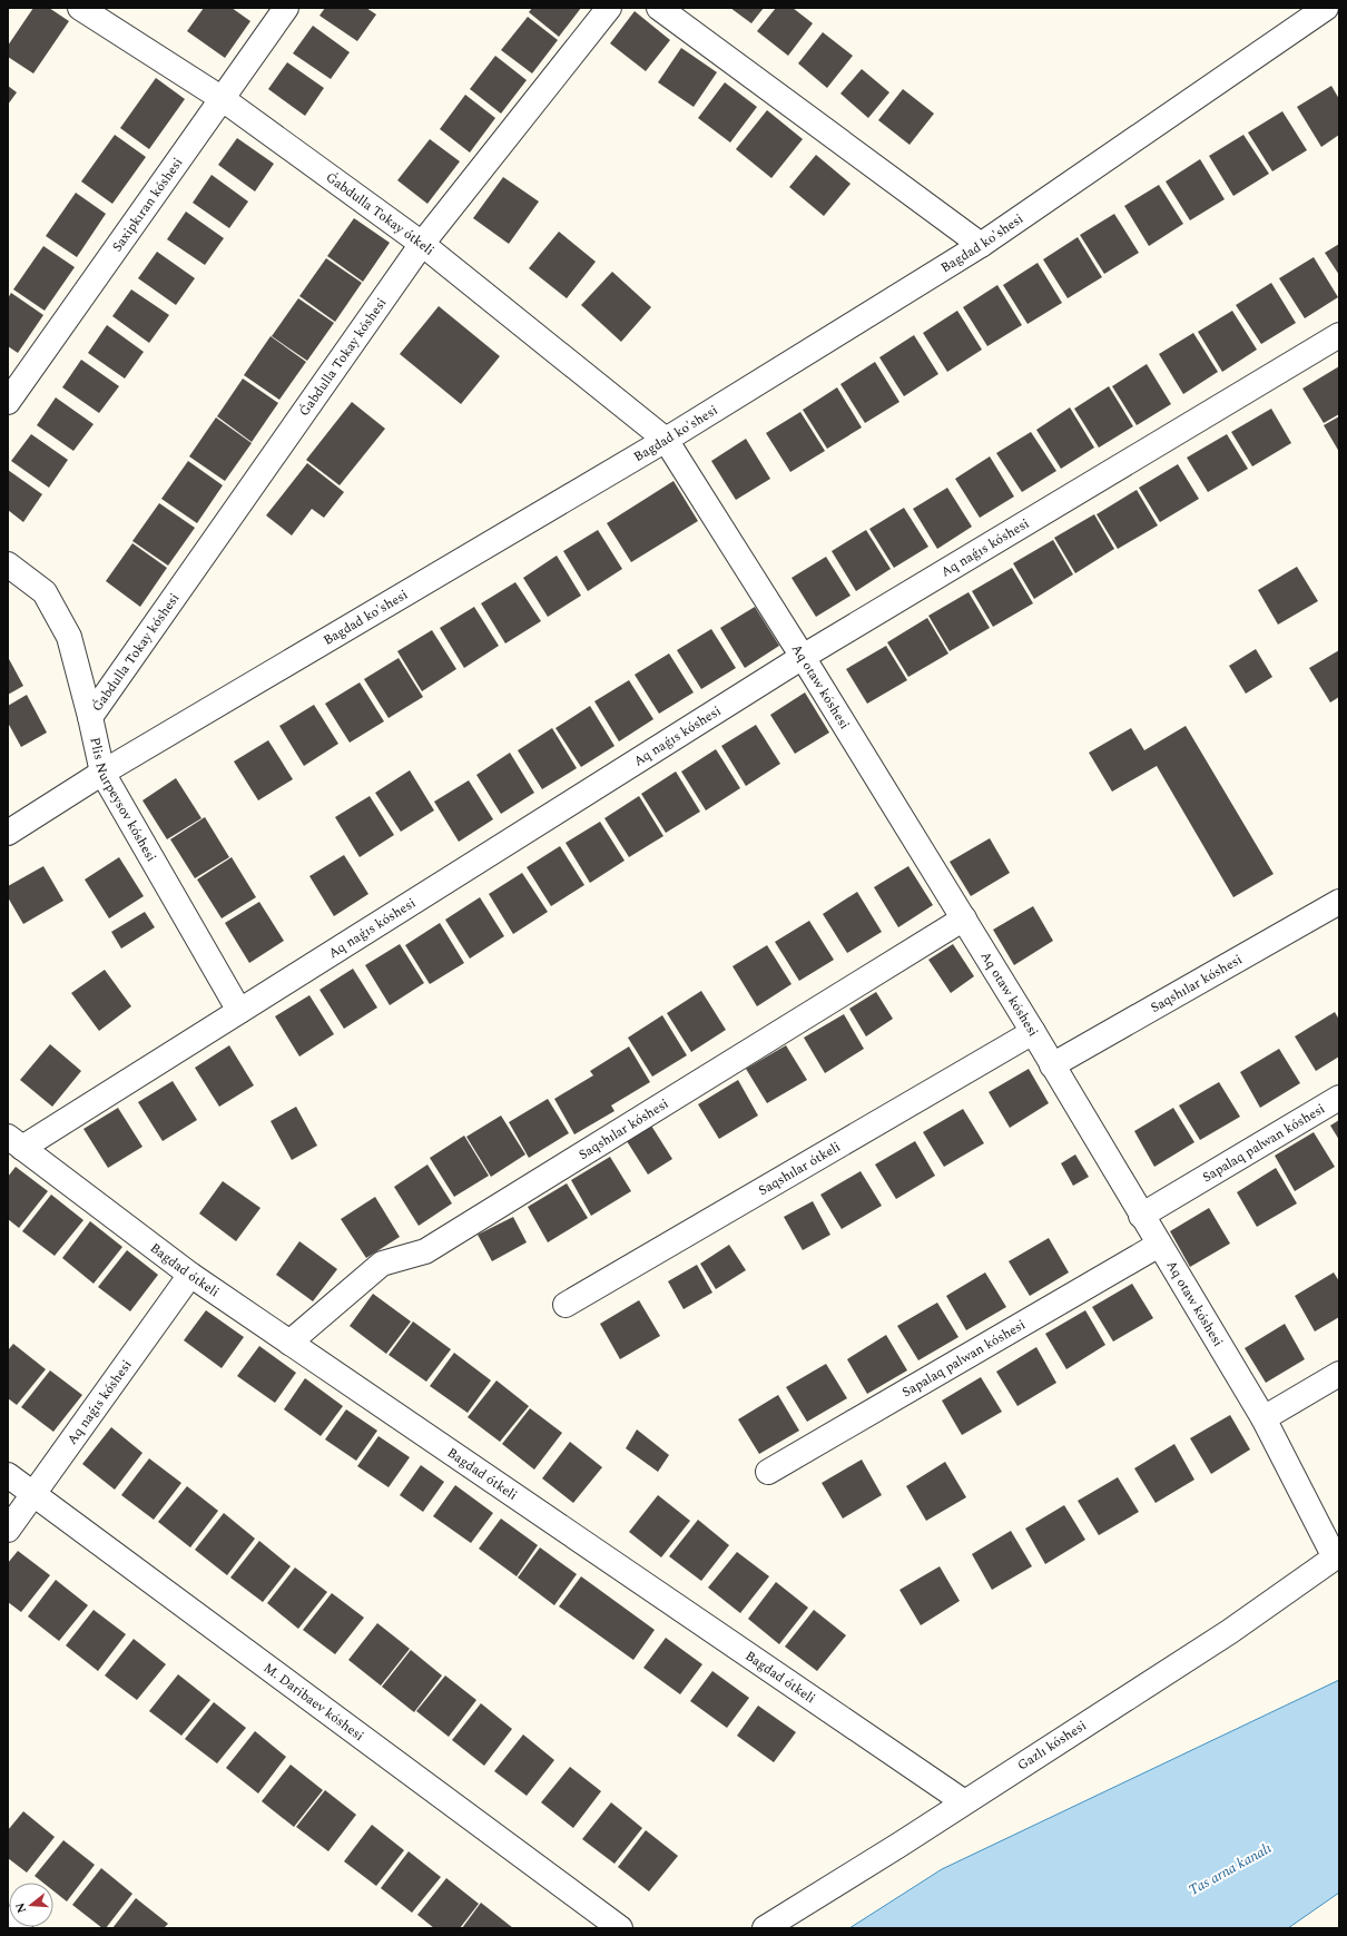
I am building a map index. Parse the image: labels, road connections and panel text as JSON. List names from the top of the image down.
{
  "streets": {
    "street": [
      "Saxipkıran kóshesi",
      "Ǵabdulla Tokay ótkeli",
      "Bagdad ko'shesi",
      "Ǵabdulla Tokay kóshesi",
      "Aq naǵıs kóshesi",
      "Aq otaw kóshesi",
      "Plis Nurpeysov kóshesi",
      "Saqshılar kóshesi",
      "Sapalaq palwan kóshesi",
      "Saqshılar ótkeli",
      "Bagdad ótkeli",
      "M. Daribaev kóshesi",
      "Gazlı kóshesi"
    ]
  },
  "crossings": [
    ["Saxipkıran kóshesi", "Ǵabdulla Tokay ótkeli"],
    ["Ǵabdulla Tokay ótkeli", "Bagdad ko'shesi"],
    ["Ǵabdulla Tokay ótkeli", "Ǵabdulla Tokay kóshesi"],
    ["Ǵabdulla Tokay ótkeli", "Aq otaw kóshesi"],
    ["Bagdad ko'shesi", "Aq otaw kóshesi"],
    ["Bagdad ko'shesi", "Plis Nurpeysov kóshesi"],
    ["Ǵabdulla Tokay kóshesi", "Plis Nurpeysov kóshesi"],
    ["Aq naǵıs kóshesi", "Aq otaw kóshesi"],
    ["Aq naǵıs kóshesi", "Plis Nurpeysov kóshesi"],
    ["Aq naǵıs kóshesi", "Bagdad ótkeli"],
    ["Aq naǵıs kóshesi", "M. Daribaev kóshesi"],
    ["Aq otaw kóshesi", "Saqshılar kóshesi"],
    ["Aq otaw kóshesi", "Sapalaq palwan kóshesi"],
    ["Aq otaw kóshesi", "Saqshılar ótkeli"],
    ["Aq otaw kóshesi", "Gazlı kóshesi"],
    ["Saqshılar kóshesi", "Bagdad ótkeli"],
    ["Bagdad ótkeli", "Gazlı kóshesi"]
  ],
  "water": ["Tas arna kanalı"],
  "north": "left"
}
